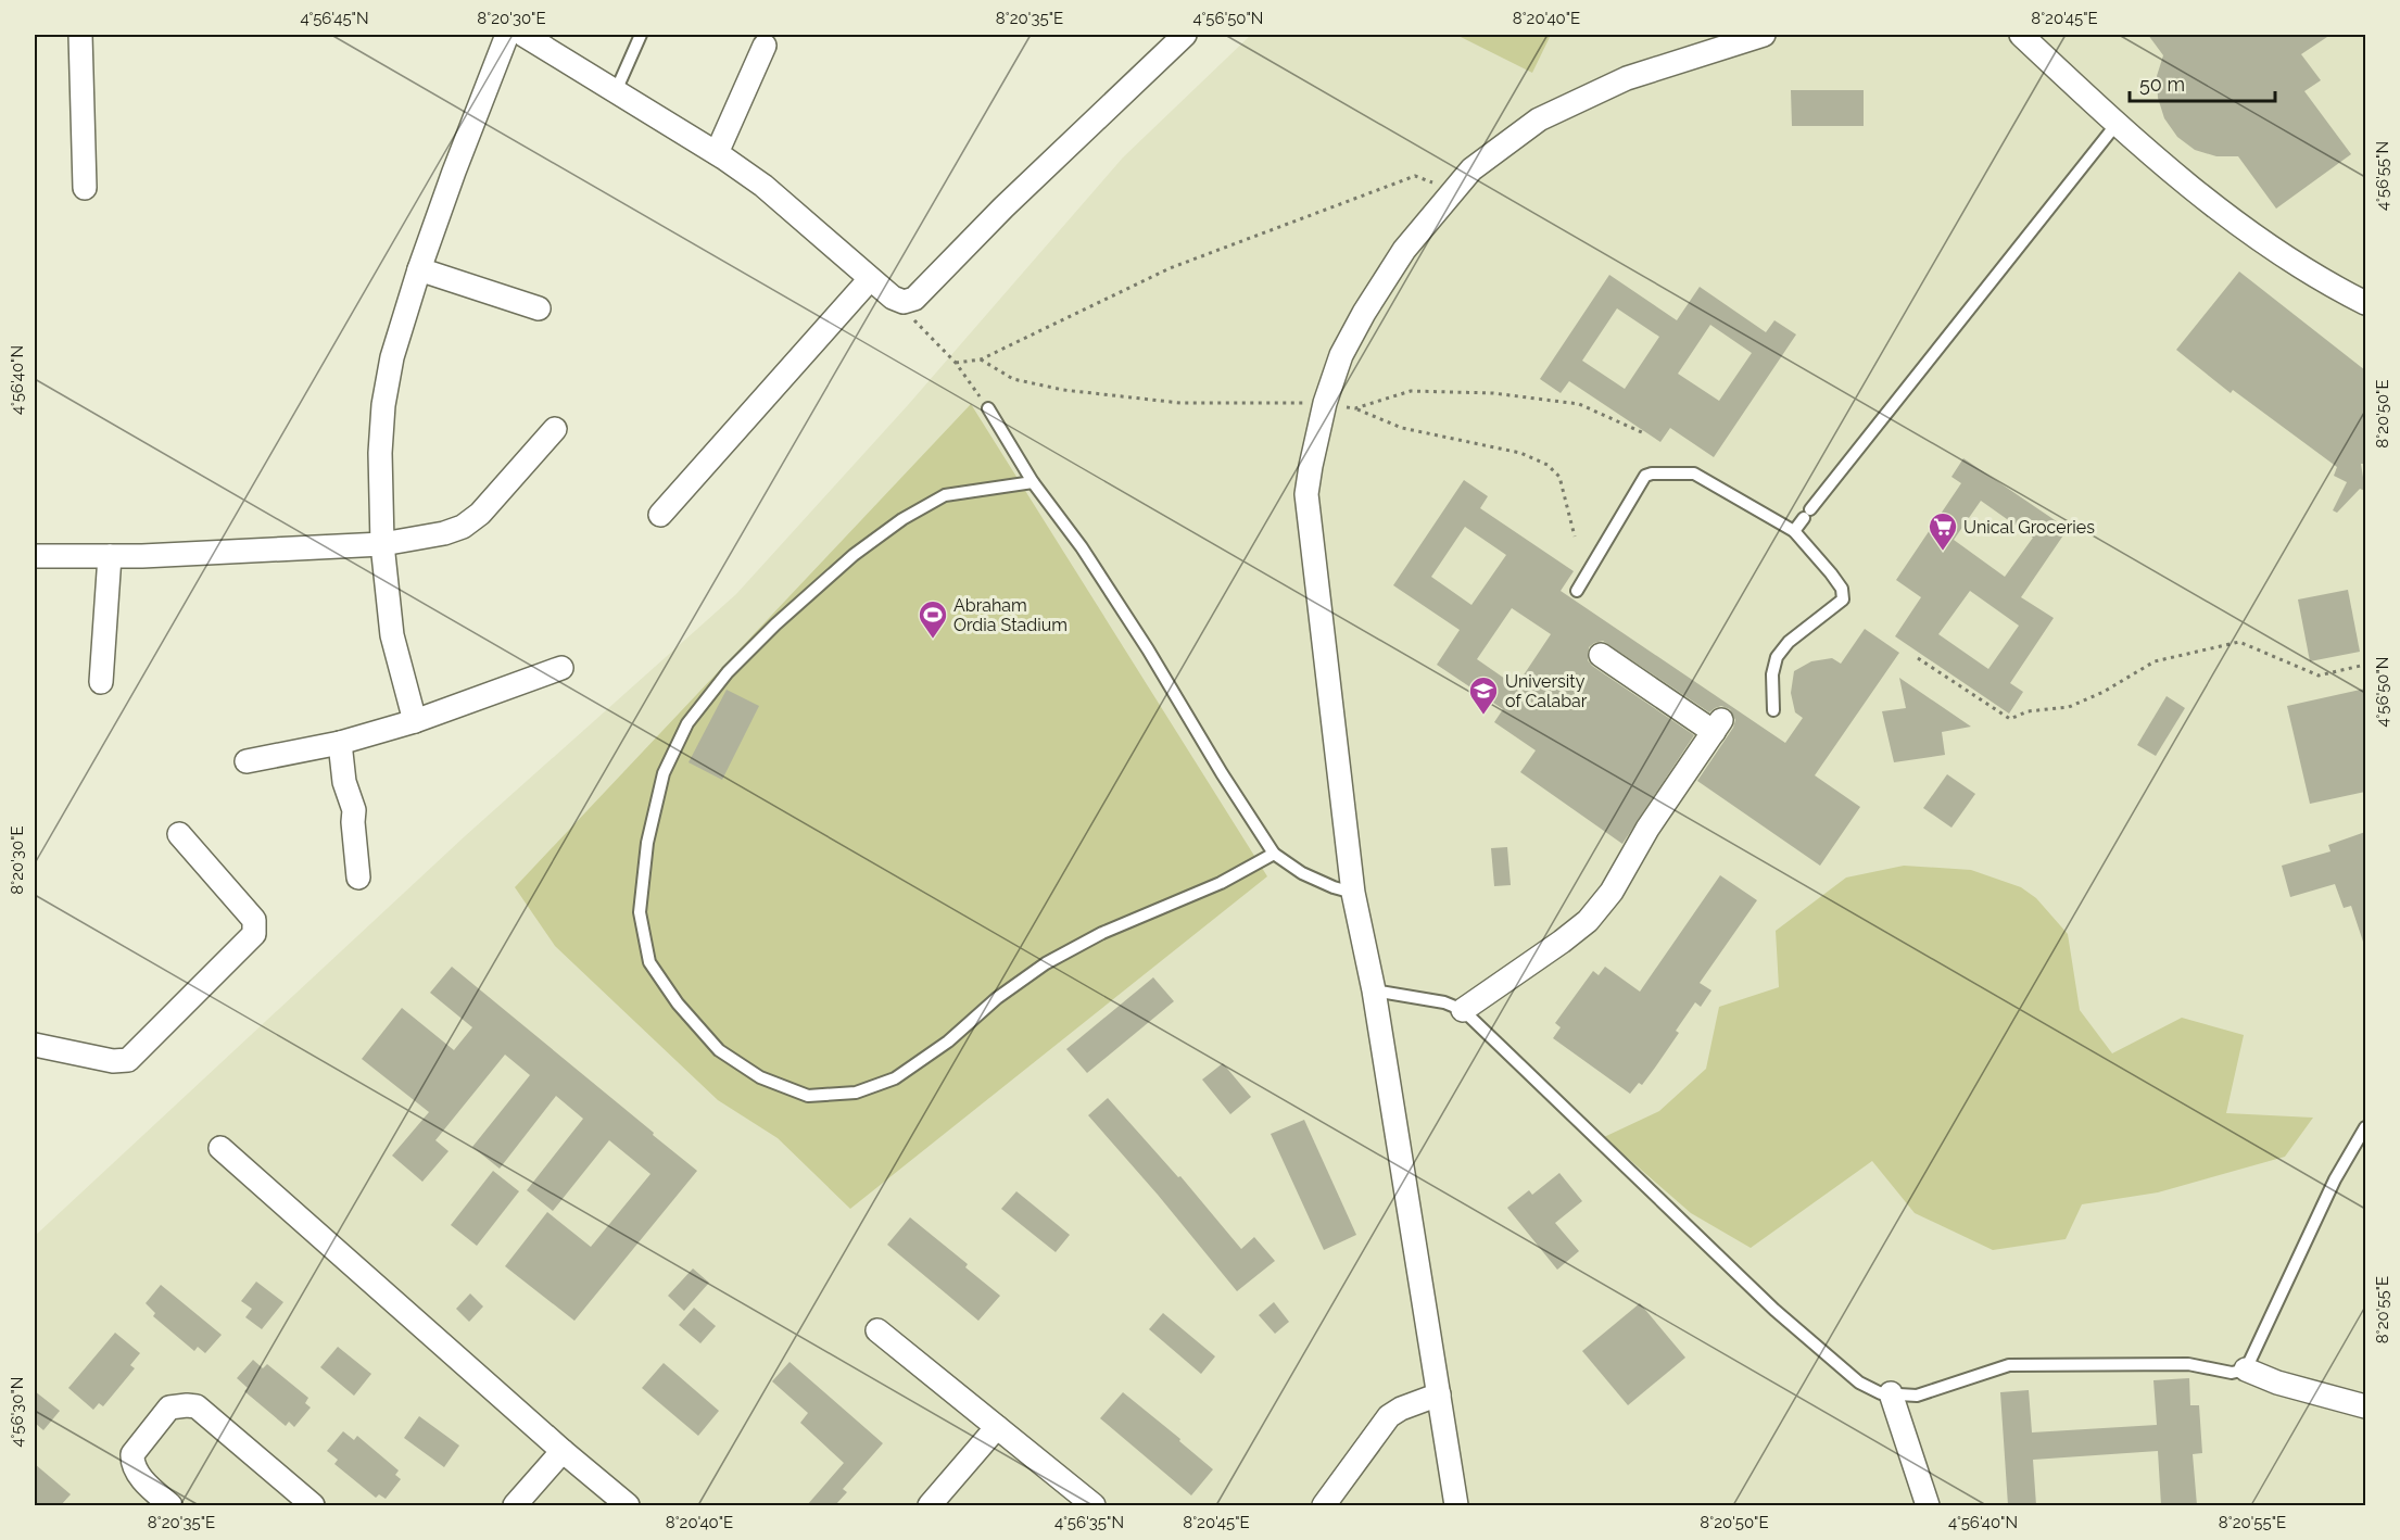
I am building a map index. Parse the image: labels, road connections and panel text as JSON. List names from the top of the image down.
{
  "places": {
    "supermarket": ["Unical Groceries"],
    "sports": ["Abraham Ordia Stadium"],
    "school or university": ["University of Calabar"]
  },
  "scale_bar": "50 m",
  "coordinates": [
    "4°56'45\"N",
    "8°20'30\"E",
    "8°20'35\"E",
    "4°56'50\"N",
    "8°20'40\"E",
    "8°20'45\"E",
    "4°56'55\"N",
    "4°56'40\"N",
    "8°20'50\"E",
    "8°20'55\"E",
    "4°56'30\"N",
    "4°56'35\"N"
  ]
}
